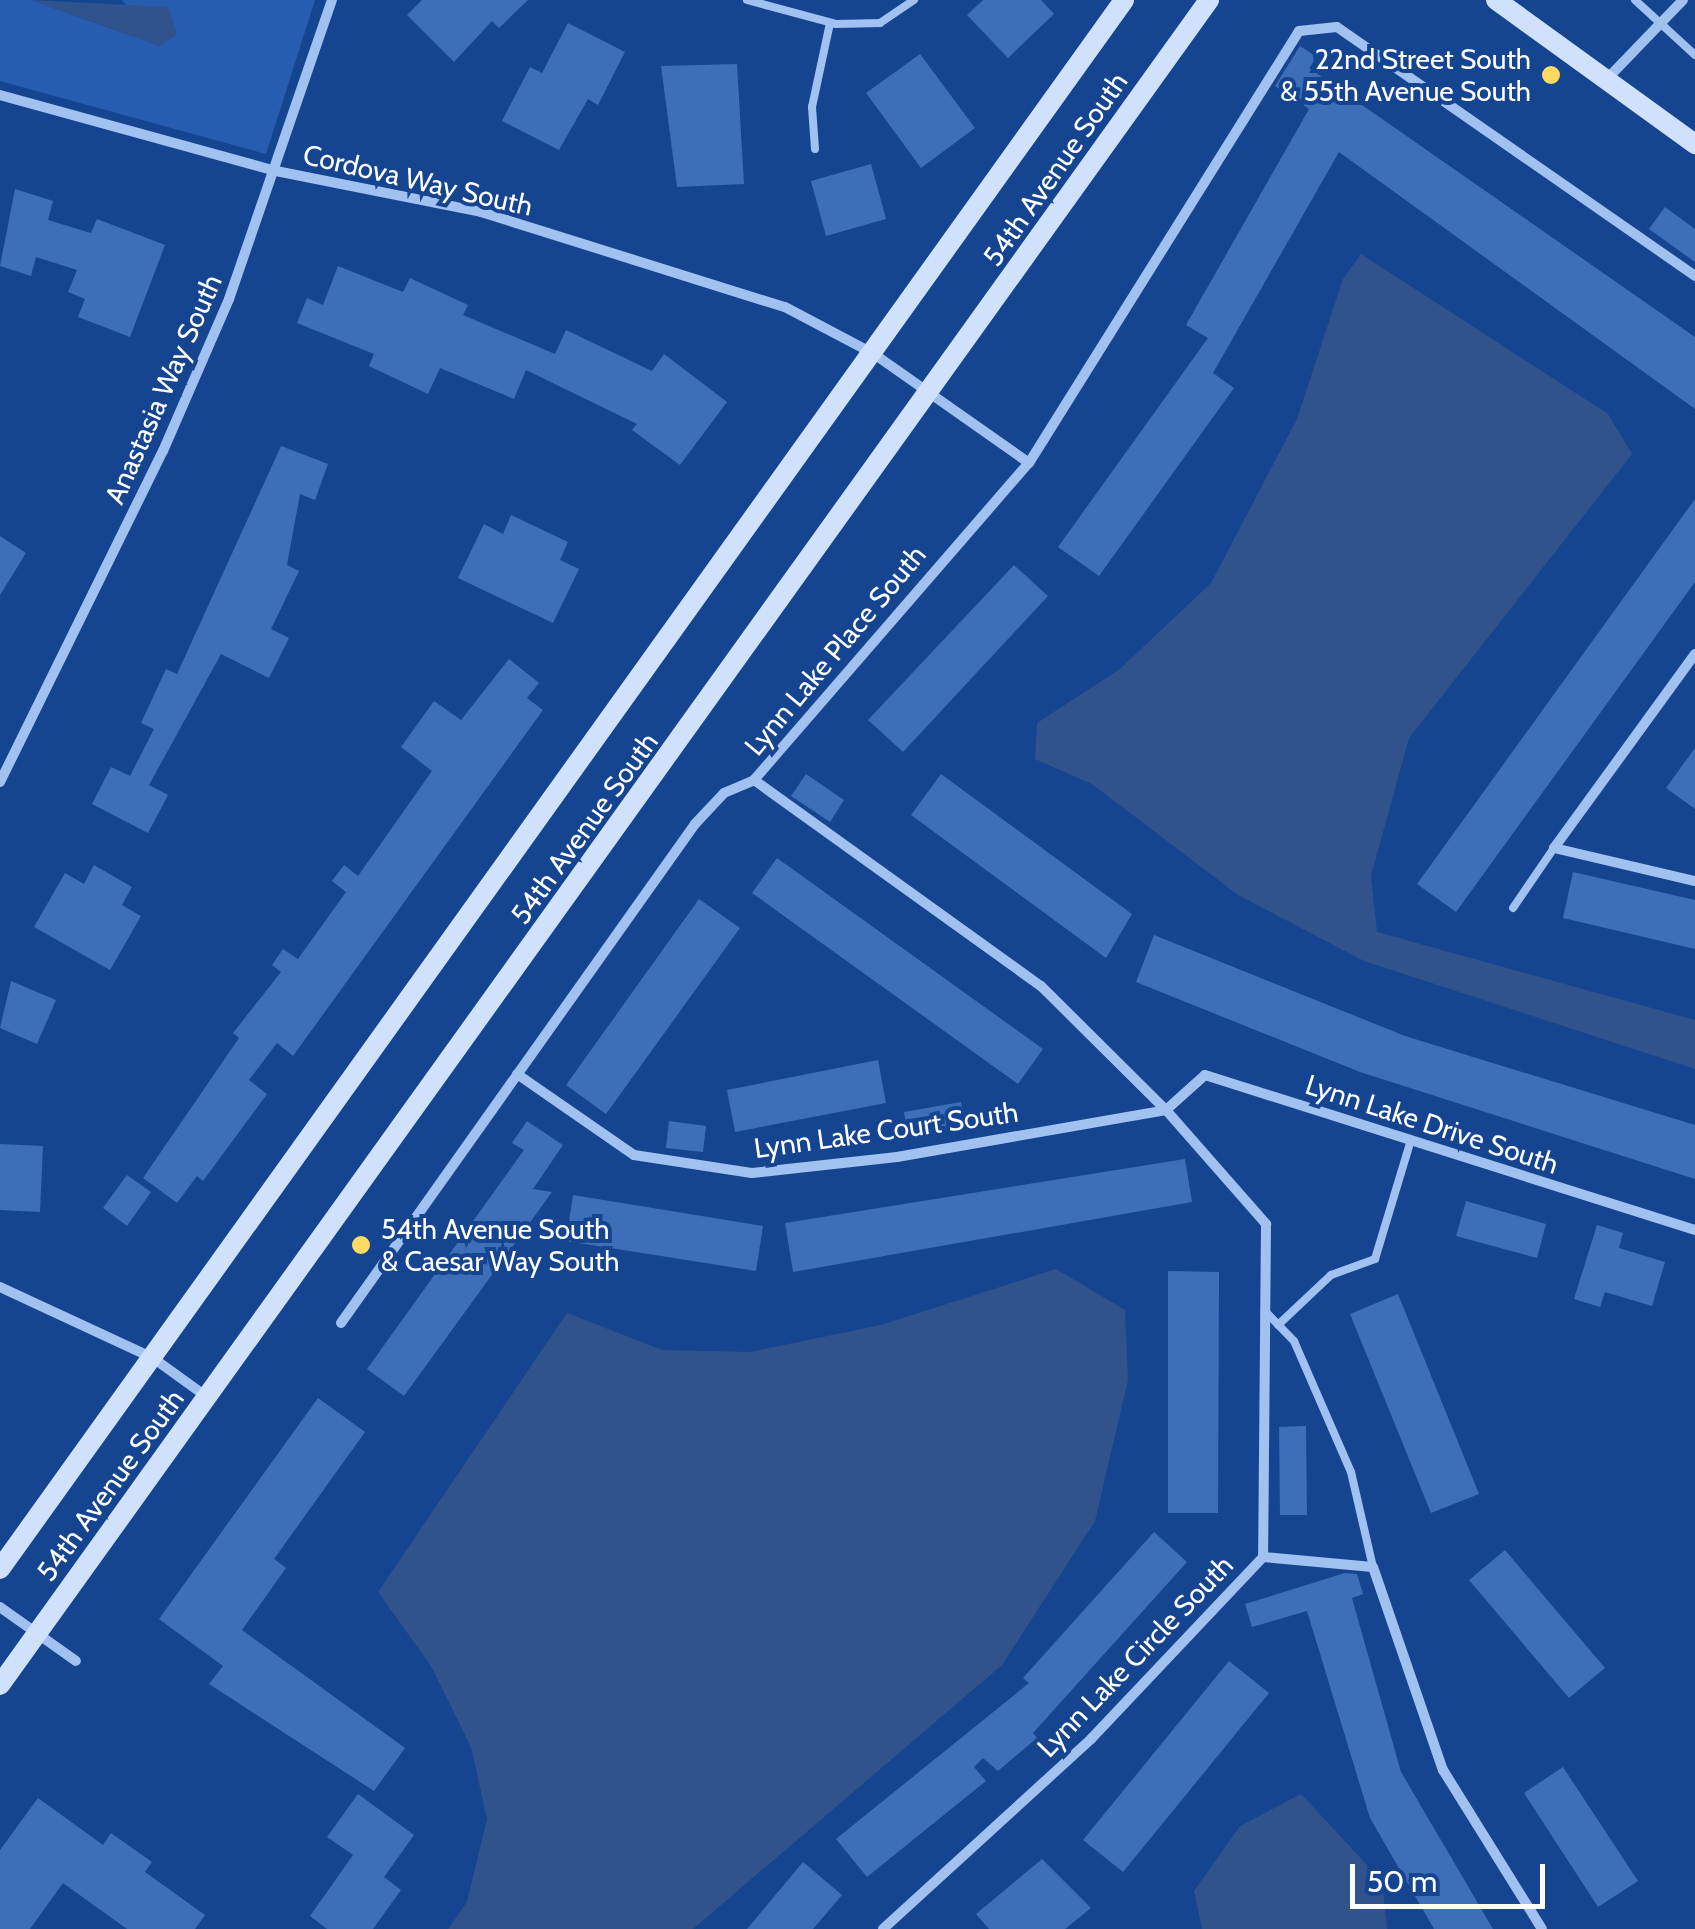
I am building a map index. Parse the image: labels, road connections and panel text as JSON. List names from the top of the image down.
{
  "streets": {
    "main road": ["54th Avenue South"],
    "street": [
      "Cordova Way South",
      "Anastasia Way South",
      "Lynn Lake Place South",
      "Lynn Lake Drive South",
      "Lynn Lake Court South",
      "Lynn Lake Circle South"
    ]
  },
  "crossings": [
    ["54th Avenue South", "Cordova Way South"],
    ["Cordova Way South", "Anastasia Way South"],
    ["Lynn Lake Place South", "Lynn Lake Court South"],
    ["Lynn Lake Drive South", "Lynn Lake Court South"]
  ],
  "places": ["22nd Street South & 55th Avenue South", "54th Avenue South & Caesar Way South"],
  "scale_bar": "50 m"
}
